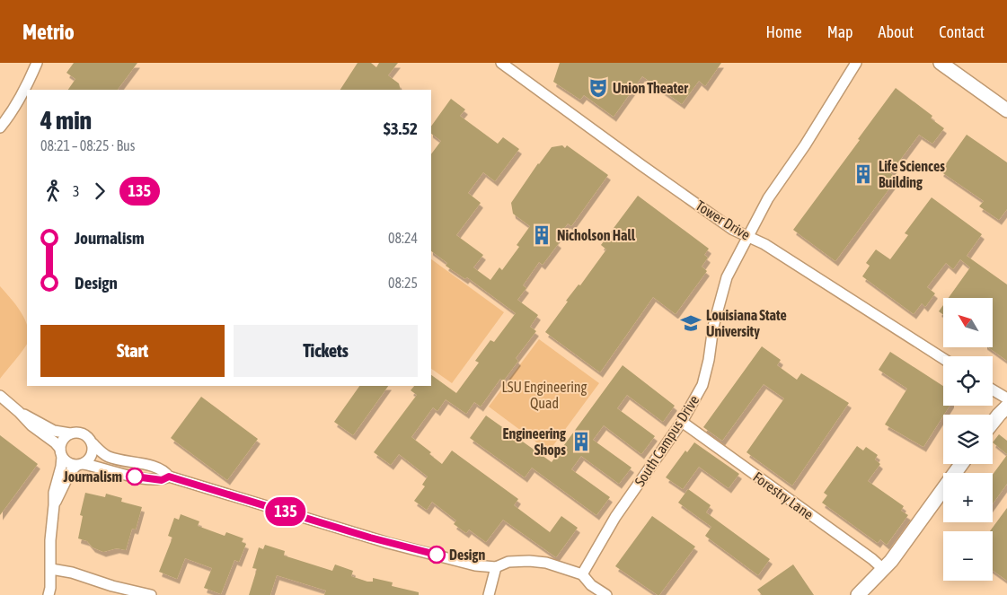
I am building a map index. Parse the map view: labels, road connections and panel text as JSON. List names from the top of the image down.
{
  "streets": {
    "street": ["Tower Drive", "South Campus Drive", "Forestry Lane"]
  },
  "crossings": [
    ["Tower Drive", "South Campus Drive"],
    ["South Campus Drive", "Forestry Lane"]
  ],
  "parks": ["LSU Engineering Quad"],
  "places": {
    "theatre": ["Union Theater"],
    "building": ["Life Sciences Building", "Nicholson Hall", "Engineering Shops"],
    "school or university": ["Louisiana State University"],
    "other": ["Journalism", "Design"]
  },
  "lines": ["bus line 135"],
  "north": "top left",
  "page": {
    "header": "Metrio",
    "nav": [
      "Home",
      "Map",
      "About",
      "Contact"
    ],
    "on_map": "135",
    "heading": ["4 min", "08:21 – 08:25 · Bus", "$3.52"],
    "legs": ["3", "135"],
    "list": [
      {
        "name": "Journalism",
        "value": "08:24"
      },
      {
        "name": "Design",
        "value": "08:25"
      }
    ],
    "map_buttons": ["+", "−"],
    "buttons": ["Start", "Tickets"]
  }
}
